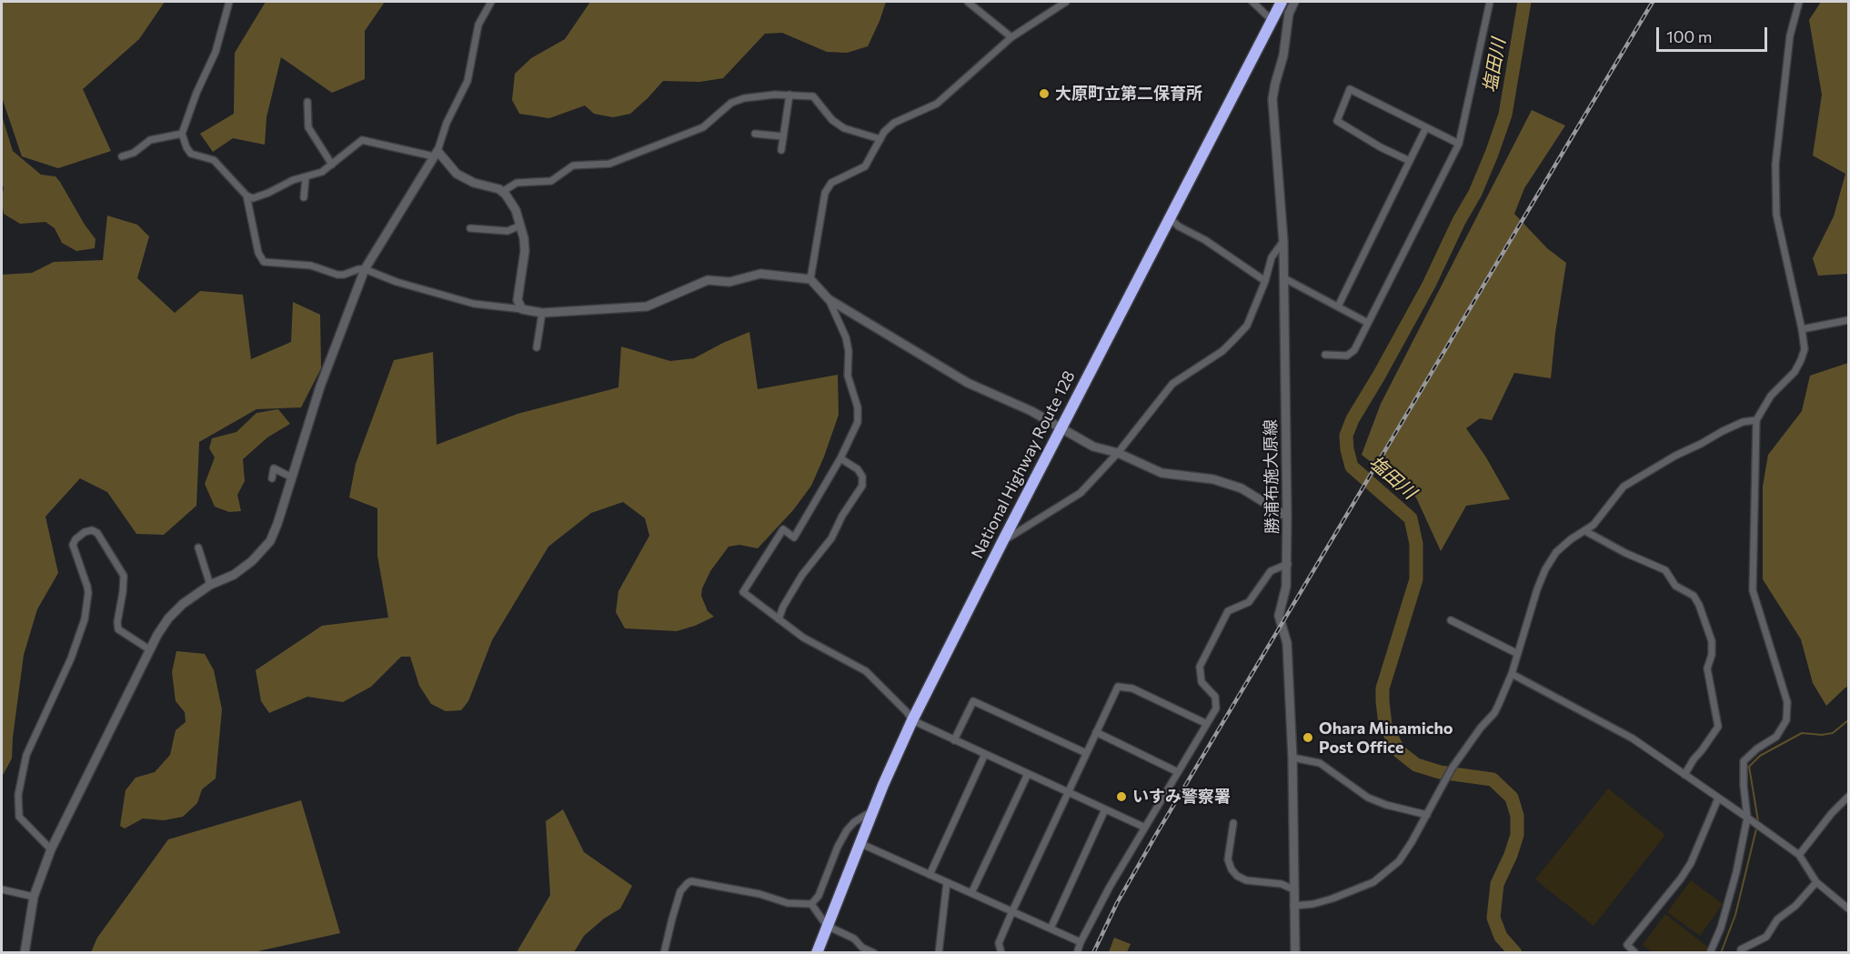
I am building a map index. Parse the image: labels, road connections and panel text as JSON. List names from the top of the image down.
{
  "streets": {
    "highway": ["National Highway Route 128"],
    "street": ["勝浦布施大原線"]
  },
  "water": ["塩田川"],
  "places": ["大原町立第二保育所", "Ohara Minamicho Post Office", "いすみ警察署"],
  "scale_bar": "100 m"
}
